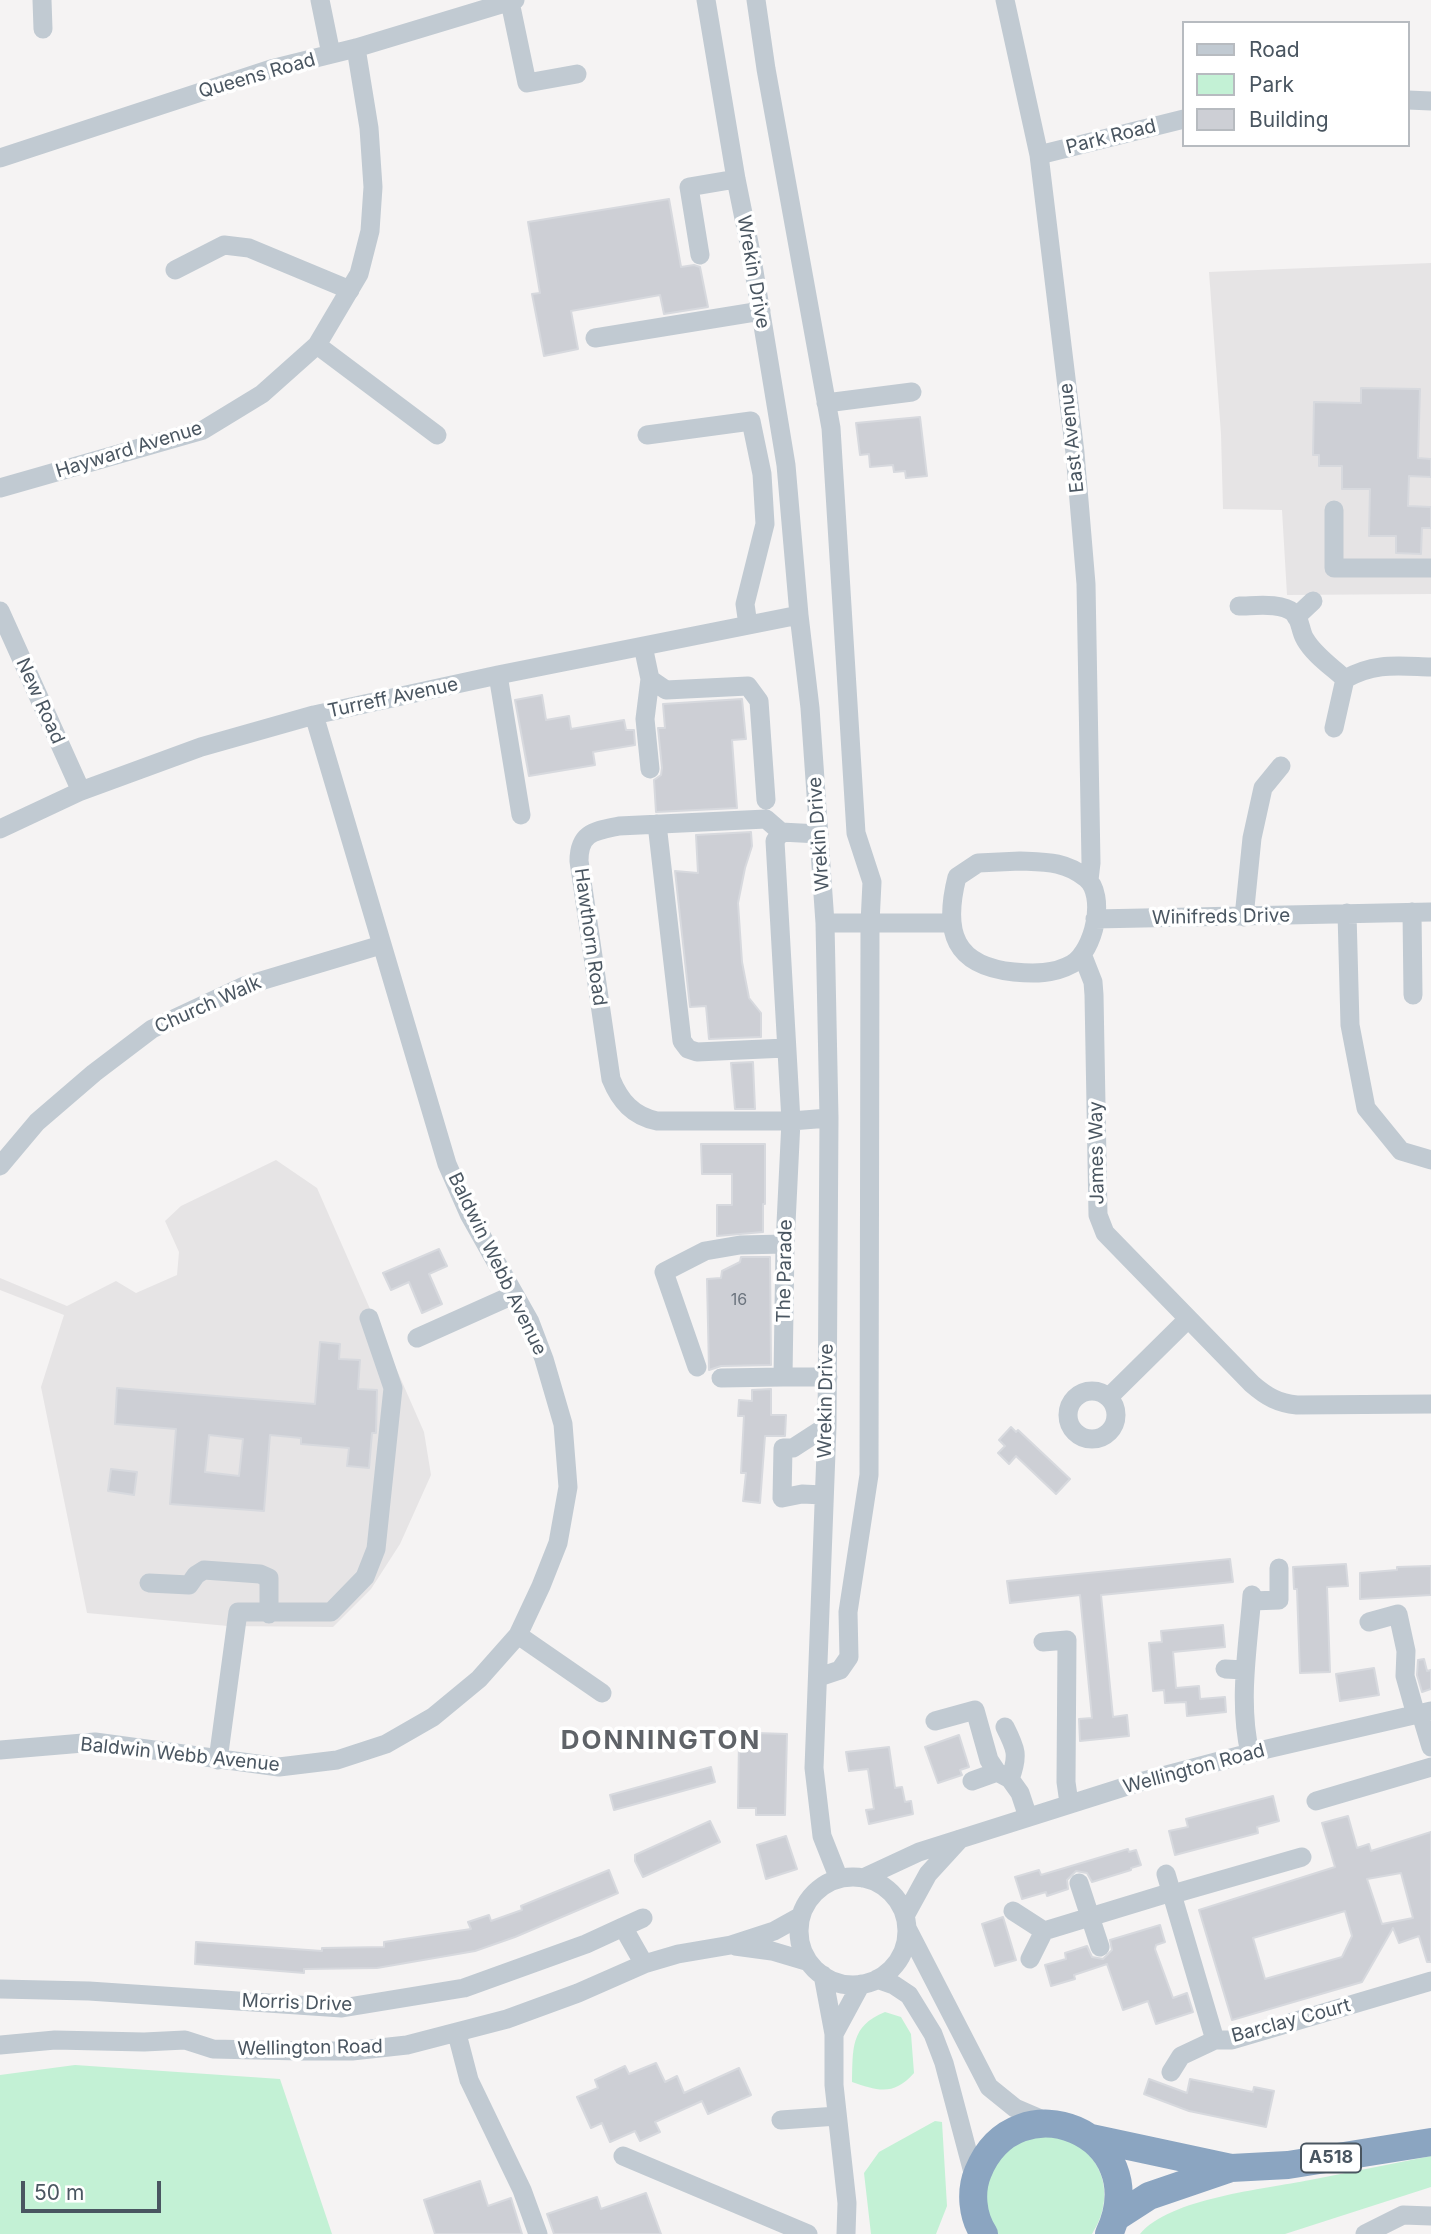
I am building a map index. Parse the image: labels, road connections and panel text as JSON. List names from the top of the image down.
{
  "streets": {
    "highway": ["A518"],
    "street": [
      "Queens Road",
      "Park Road",
      "Wrekin Drive",
      "East Avenue",
      "Hayward Avenue",
      "Turreff Avenue",
      "New Road",
      "Winifreds Drive",
      "Hawthorn Road",
      "Church Walk",
      "James Way",
      "Baldwin Webb Avenue",
      "The Parade",
      "Wellington Road",
      "Morris Drive",
      "Barclay Court"
    ]
  },
  "crossings": [
    ["Queens Road", "Hayward Avenue"],
    ["Park Road", "East Avenue"],
    ["Wrekin Drive", "Turreff Avenue"],
    ["Wrekin Drive", "Hawthorn Road"],
    ["Wrekin Drive", "Wellington Road"],
    ["East Avenue", "Winifreds Drive"],
    ["East Avenue", "James Way"],
    ["Turreff Avenue", "New Road"],
    ["Turreff Avenue", "Baldwin Webb Avenue"],
    ["Winifreds Drive", "James Way"],
    ["Hawthorn Road", "The Parade"],
    ["Church Walk", "Baldwin Webb Avenue"]
  ],
  "districts": ["DONNINGTON"],
  "house_numbers": ["16"],
  "legend": ["Road", "Park", "Building"],
  "scale_bar": "50 m"
}
